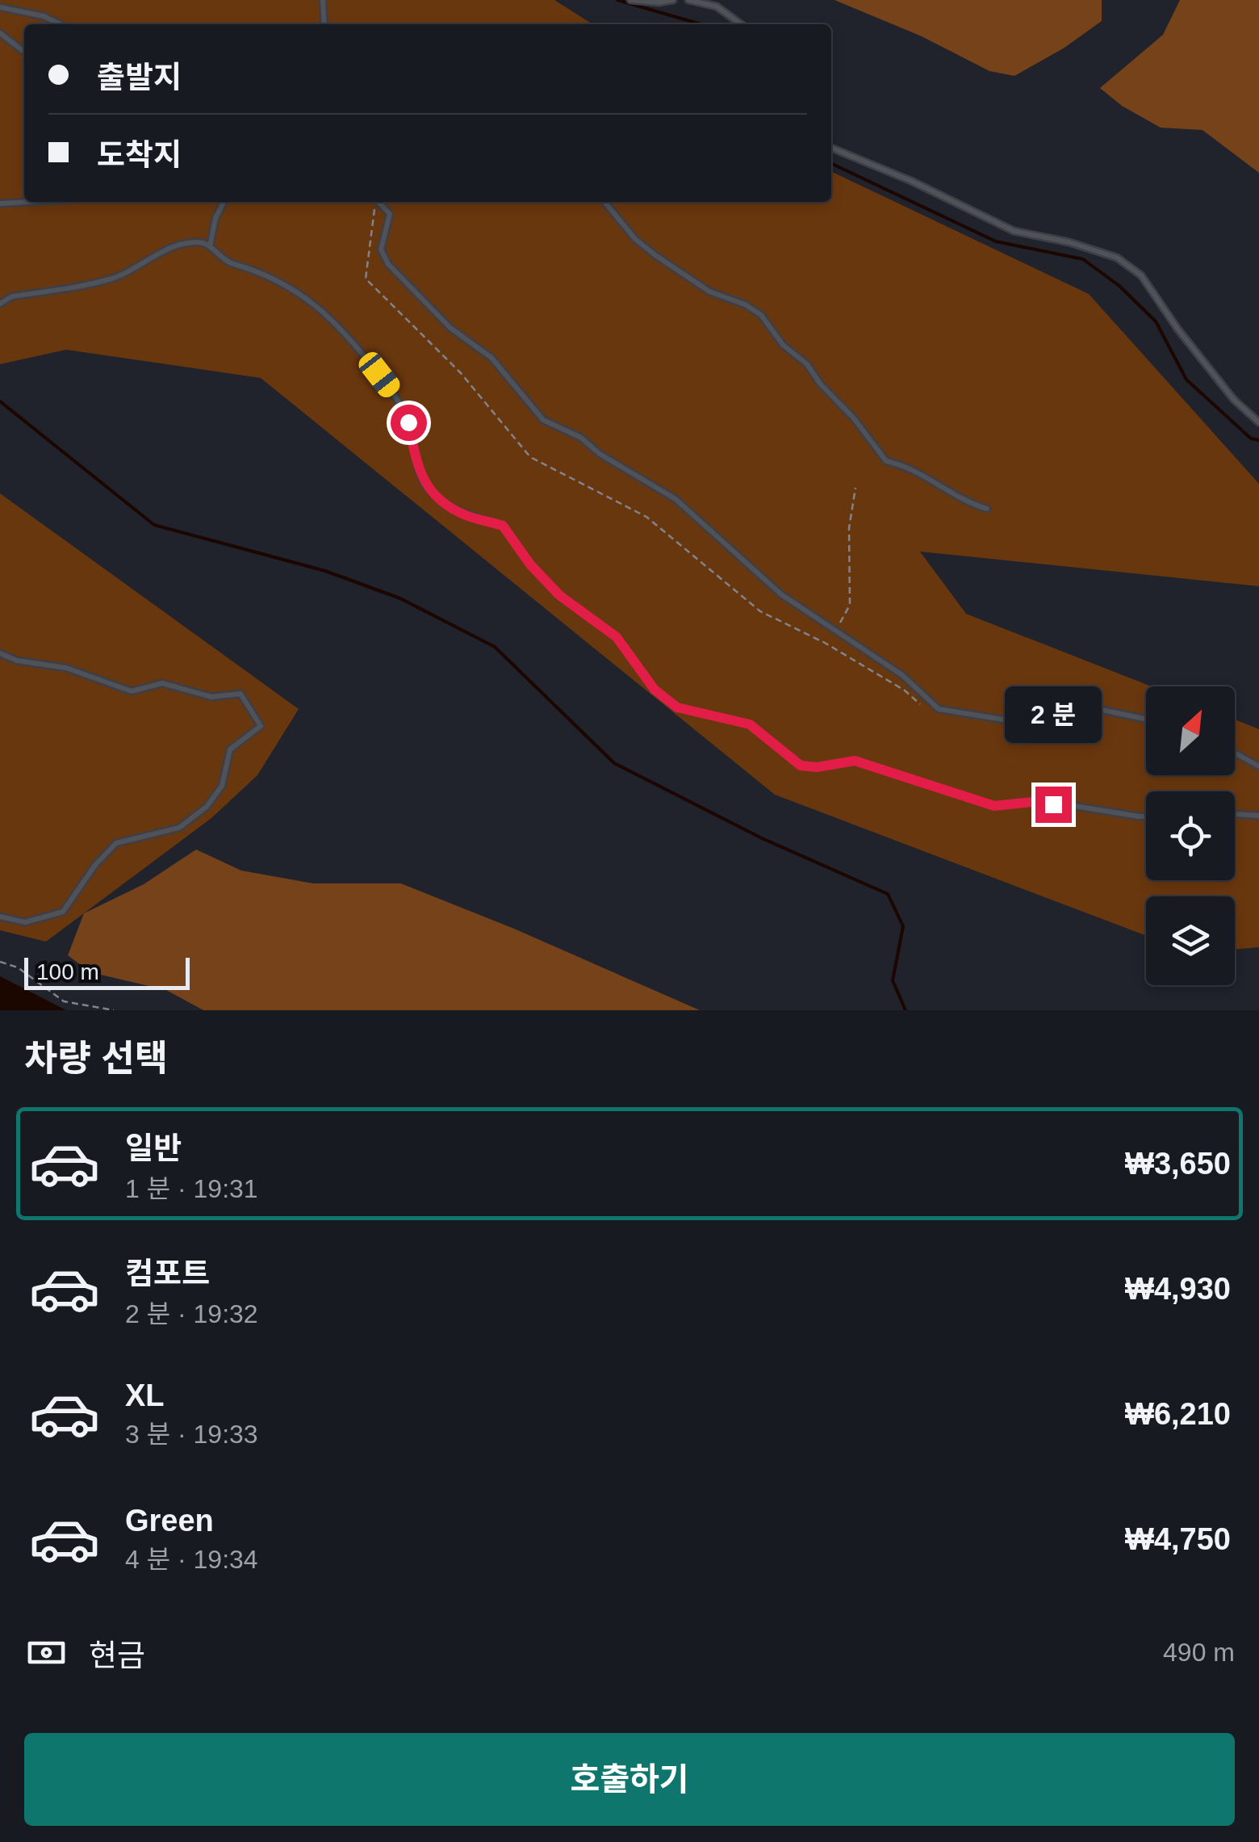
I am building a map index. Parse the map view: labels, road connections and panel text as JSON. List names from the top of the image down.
{
  "scale_bar": "100 m",
  "north": "top right",
  "page": {
    "banner": ["출발지", "도착지"],
    "bubble": "2 분",
    "scale": "100 m",
    "heading": "차량 선택",
    "list": [
      {
        "name": "일반",
        "note": "1 분 · 19:31",
        "value": "₩3,650"
      },
      {
        "name": "컴포트",
        "note": "2 분 · 19:32",
        "value": "₩4,930"
      },
      {
        "name": "XL",
        "note": "3 분 · 19:33",
        "value": "₩6,210"
      },
      {
        "name": "Green",
        "note": "4 분 · 19:34",
        "value": "₩4,750"
      }
    ],
    "pay": ["현금", "490 m"],
    "buttons": "호출하기"
  }
}
